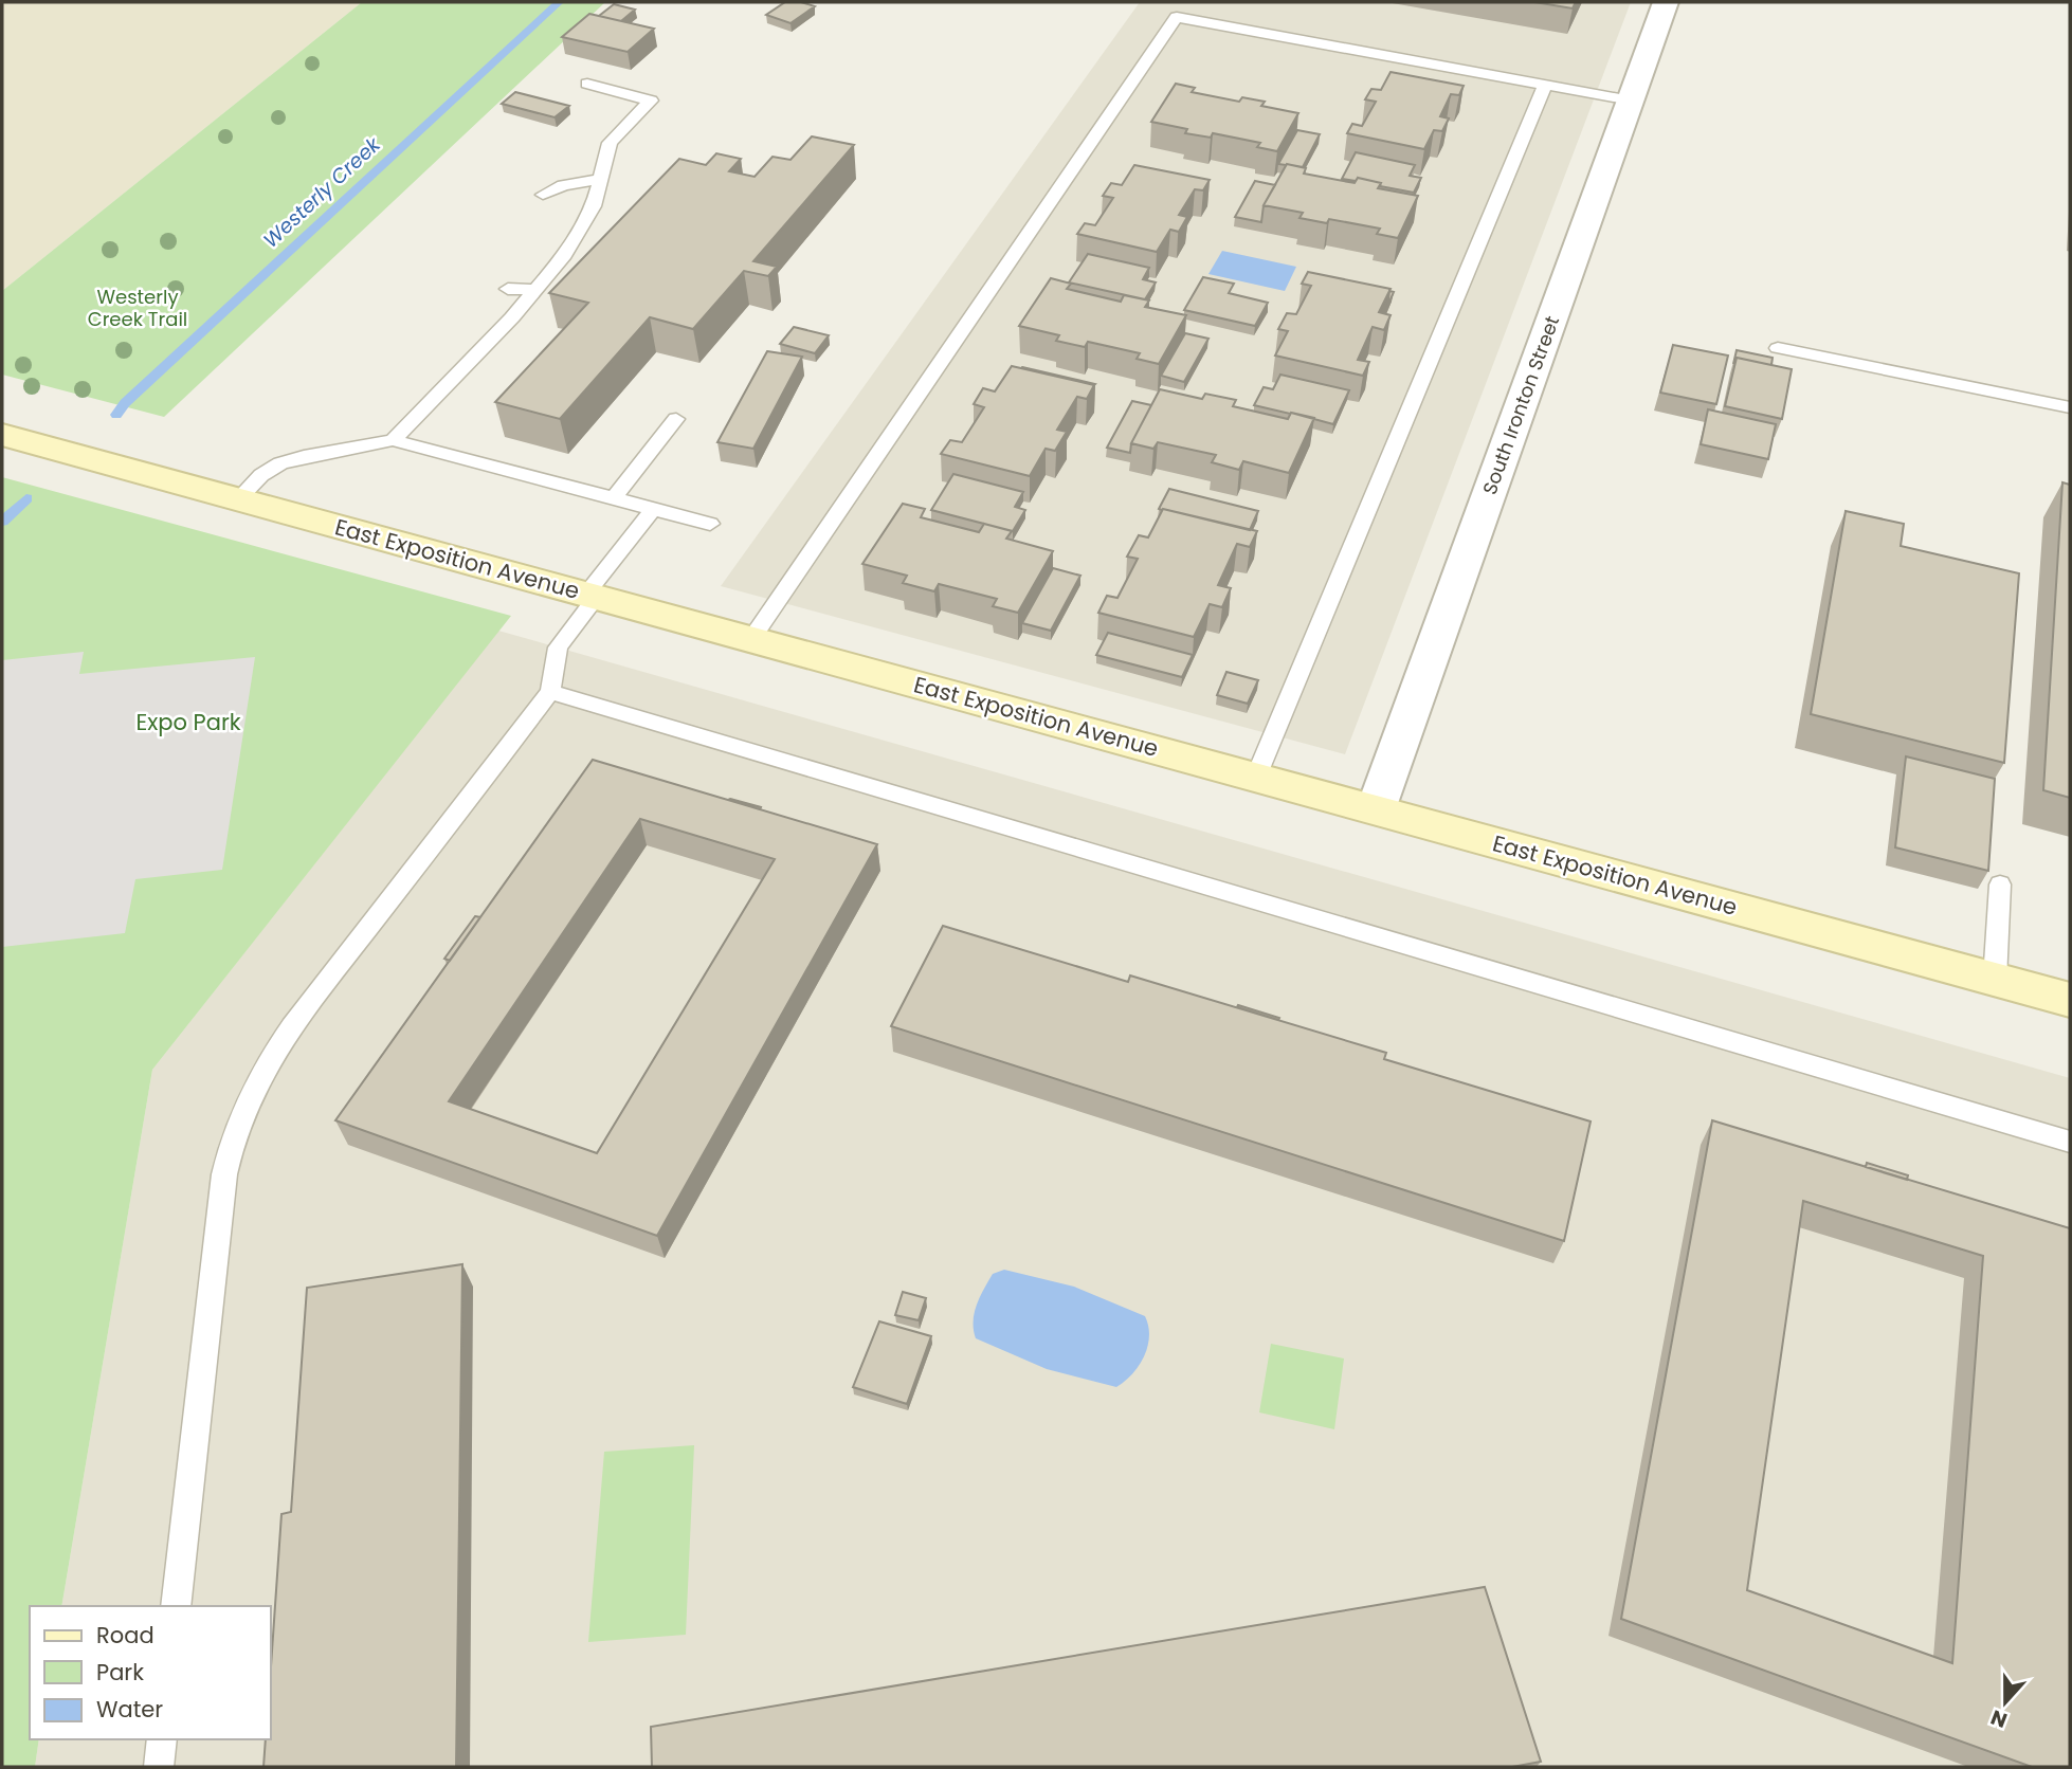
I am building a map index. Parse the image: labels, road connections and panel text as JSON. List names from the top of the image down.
{
  "streets": {
    "street": ["South Ironton Street", "East Exposition Avenue"]
  },
  "crossings": [
    ["South Ironton Street", "East Exposition Avenue"]
  ],
  "water": ["Westerly Creek"],
  "parks": ["Westerly Creek Trail", "Expo Park"],
  "legend": ["Road", "Park", "Water"],
  "north": "bottom"
}
